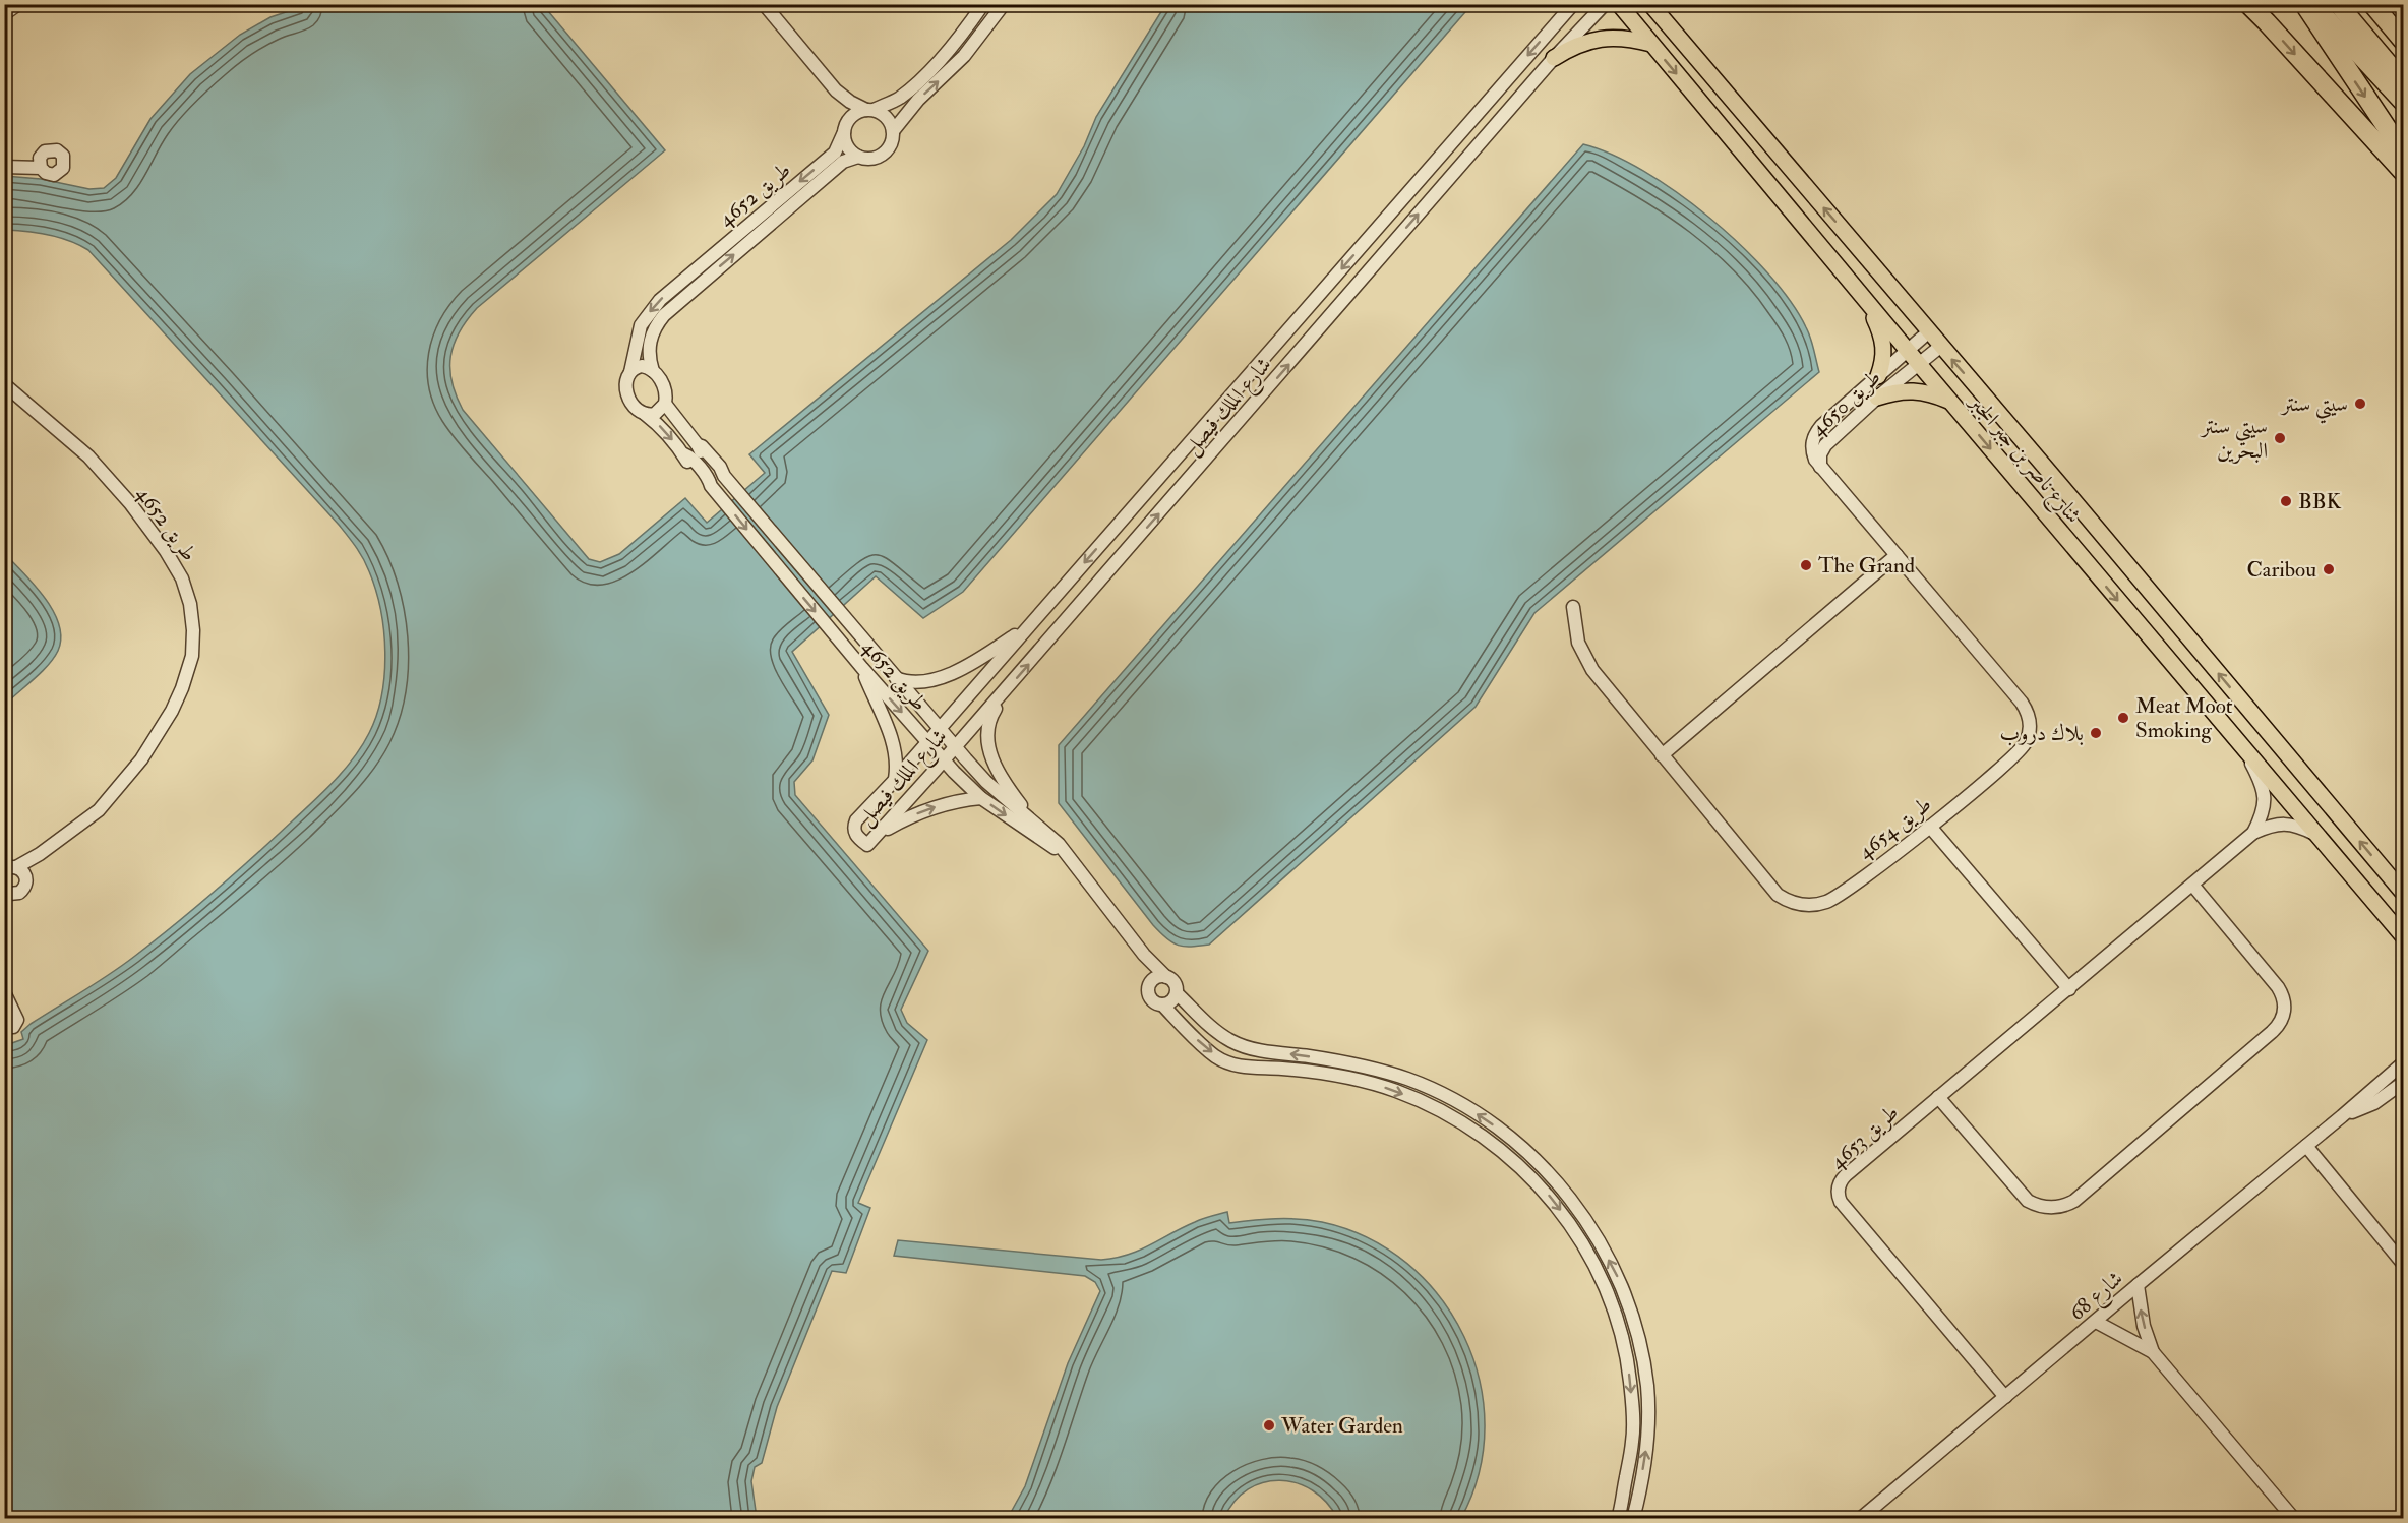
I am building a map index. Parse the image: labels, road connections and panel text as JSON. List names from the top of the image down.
{
  "streets": {
    "main road": ["شارع ناصر بن جبر الجبر"],
    "street": [
      "طريق 4652",
      "طريق 4650",
      "شارع الملك فيصل",
      "طريق 4654",
      "طريق 4653",
      "شارع 68"
    ]
  },
  "crossings": [
    ["طريق 4652", "شارع الملك فيصل"],
    ["طريق 4650", "شارع ناصر بن جبر الجبر"],
    ["طريق 4650", "طريق 4654"],
    ["شارع ناصر بن جبر الجبر", "طريق 4653"],
    ["طريق 4653", "شارع 68"]
  ],
  "places": [
    "سيتي سنتر",
    "سيتي سنتر البحرين",
    "BBK",
    "The Grand",
    "Caribou",
    "Meat Moot Smoking",
    "بلاك دروب",
    "Water Garden"
  ]
}
